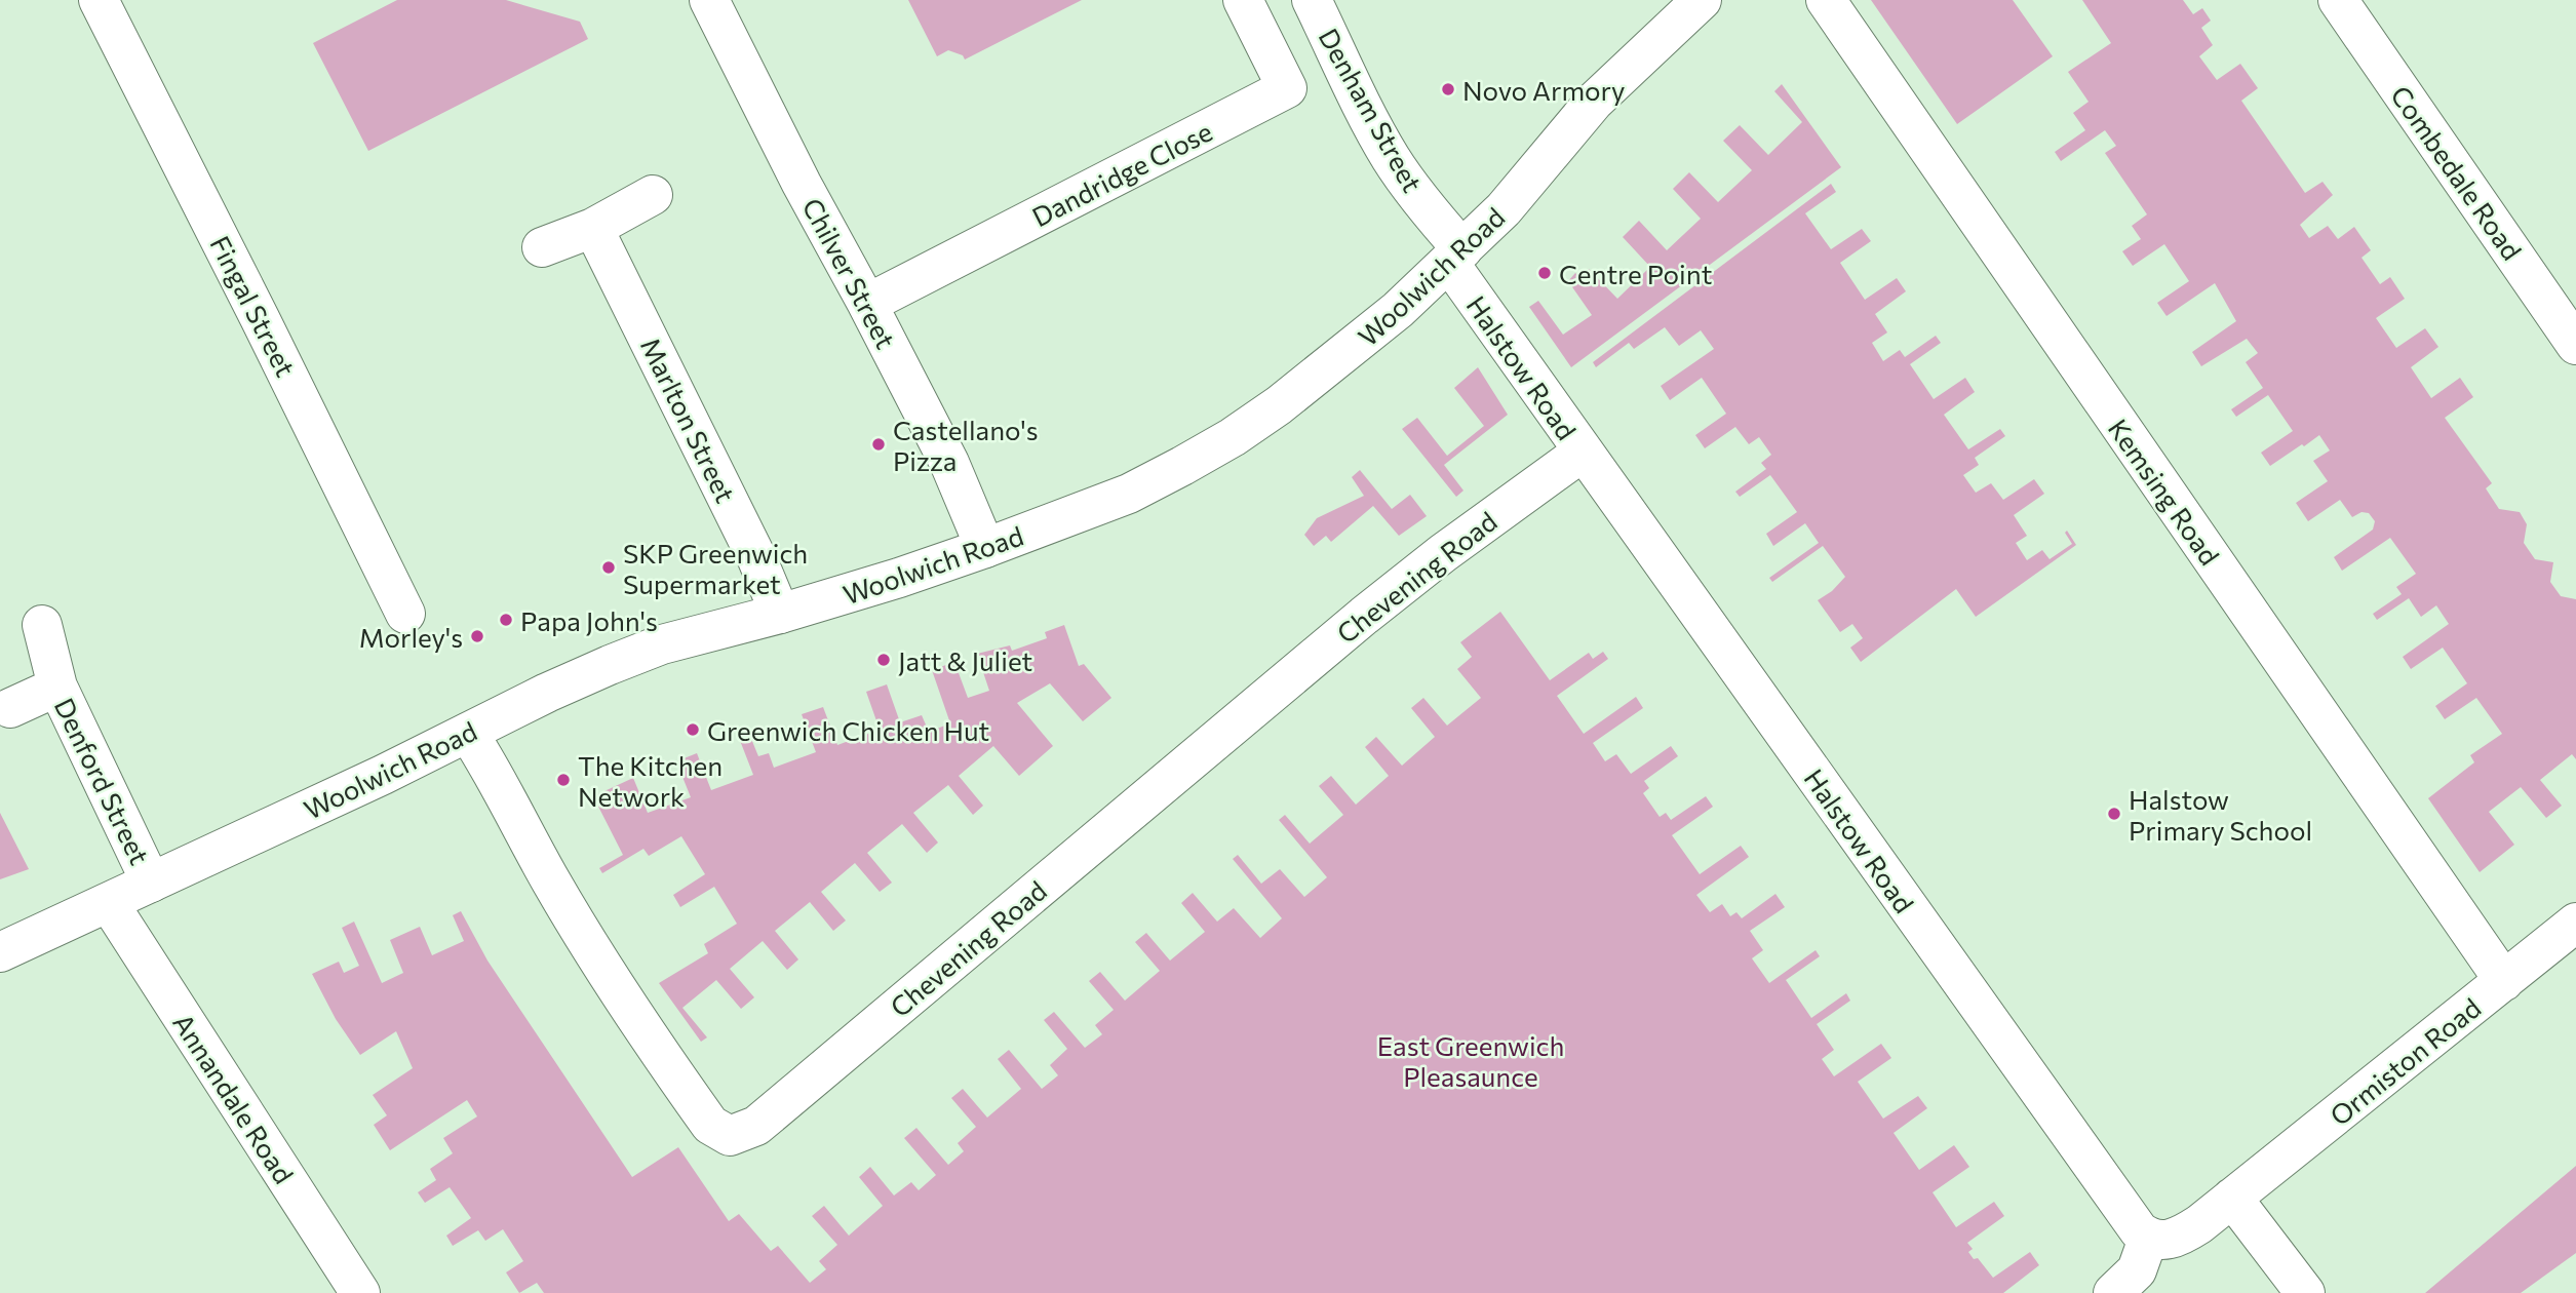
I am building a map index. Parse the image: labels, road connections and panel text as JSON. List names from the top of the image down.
{
  "streets": {
    "street": [
      "Denham Street",
      "Combedale Road",
      "Dandridge Close",
      "Chilver Street",
      "Woolwich Road",
      "Fingal Street",
      "Halstow Road",
      "Marlton Street",
      "Kemsing Road",
      "Chevening Road",
      "Denford Street",
      "Ormiston Road",
      "Annandale Road"
    ]
  },
  "crossings": [
    ["Denham Street", "Woolwich Road"],
    ["Denham Street", "Halstow Road"],
    ["Dandridge Close", "Chilver Street"],
    ["Chilver Street", "Woolwich Road"],
    ["Woolwich Road", "Halstow Road"],
    ["Woolwich Road", "Marlton Street"],
    ["Woolwich Road", "Chevening Road"],
    ["Woolwich Road", "Denford Street"],
    ["Woolwich Road", "Annandale Road"],
    ["Halstow Road", "Chevening Road"],
    ["Kemsing Road", "Ormiston Road"]
  ],
  "parks": ["East Greenwich Pleasaunce"],
  "places": [
    "Novo Armory",
    "Centre Point",
    "Castellano's Pizza",
    "SKP Greenwich Supermarket",
    "Papa John's",
    "Morley's",
    "Jatt & Juliet",
    "Greenwich Chicken Hut",
    "The Kitchen Network",
    "Halstow Primary School"
  ]
}
